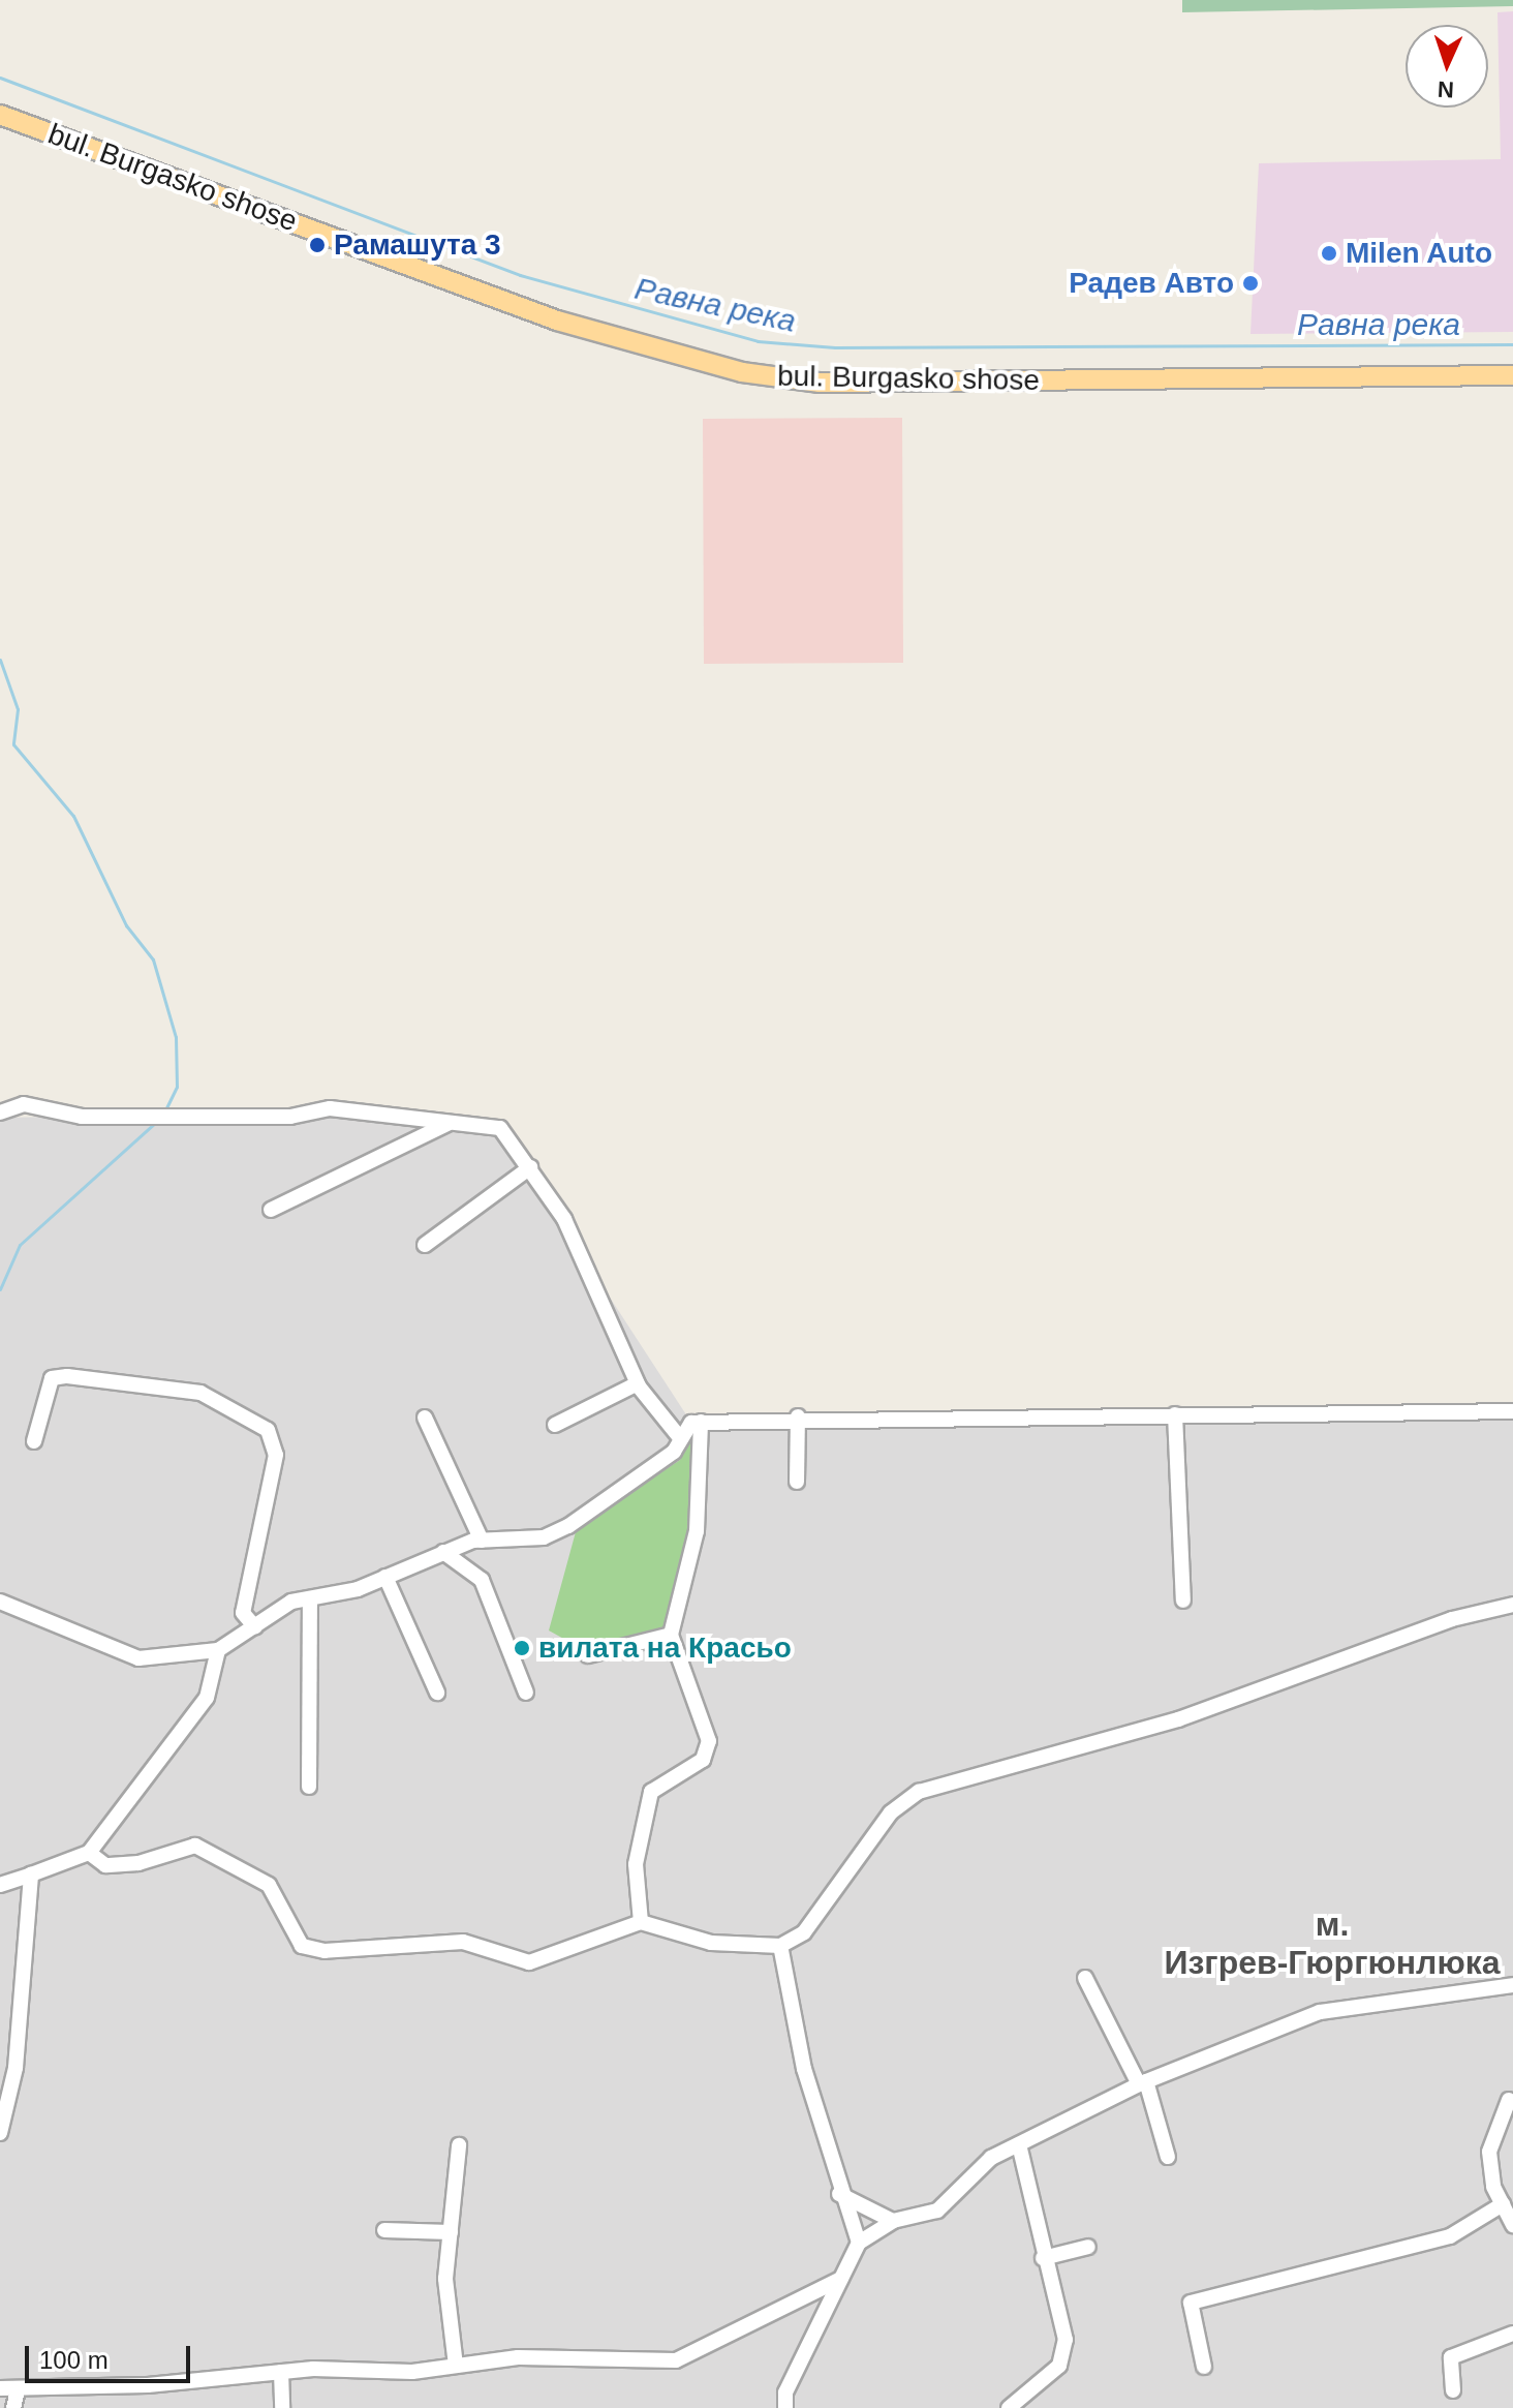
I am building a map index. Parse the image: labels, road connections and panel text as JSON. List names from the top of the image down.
{
  "streets": {
    "main road": ["bul. Burgasko shose"]
  },
  "districts": ["м. Изгрев-Гюргюнлюка"],
  "water": ["Равна река"],
  "places": [
    "Рамашута 3",
    "Milen Auto",
    "Радев Авто",
    "вилата на Красьо"
  ],
  "scale_bar": "100 m",
  "north": "bottom"
}
